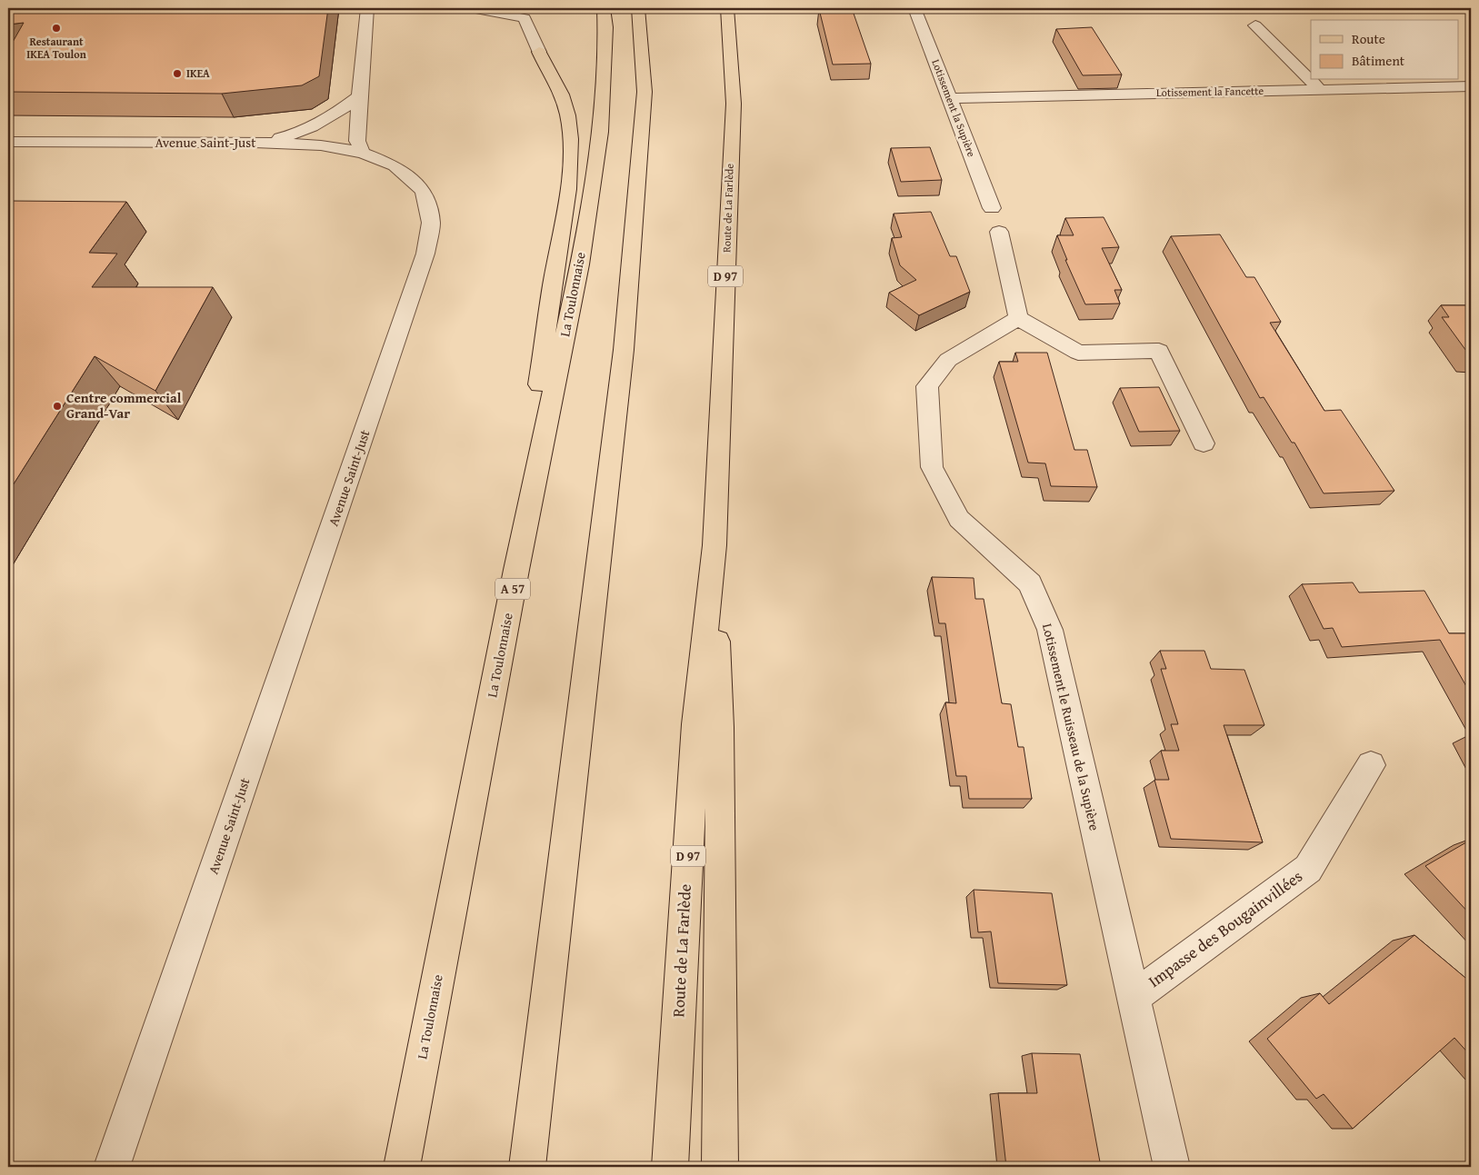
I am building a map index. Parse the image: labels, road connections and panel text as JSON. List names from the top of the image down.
{
  "streets": {
    "main road": [
      "Route de La Farlède",
      "D 97",
      "La Toulonnaise",
      "A 57"
    ],
    "street": [
      "Lotissement la Fancette",
      "Lotissement la Supière",
      "Avenue Saint-Just",
      "Lotissement le Ruisseau de la Supière",
      "Impasse des Bougainvillées"
    ]
  },
  "crossings": [
    ["Lotissement la Fancette", "Lotissement la Supière"],
    ["Lotissement la Supière", "Lotissement le Ruisseau de la Supière"],
    ["Lotissement le Ruisseau de la Supière", "Impasse des Bougainvillées"]
  ],
  "places": ["Restaurant IKEA Toulon", "IKEA", "Centre commercial Grand-Var"],
  "legend": ["Route", "Bâtiment"]
}
